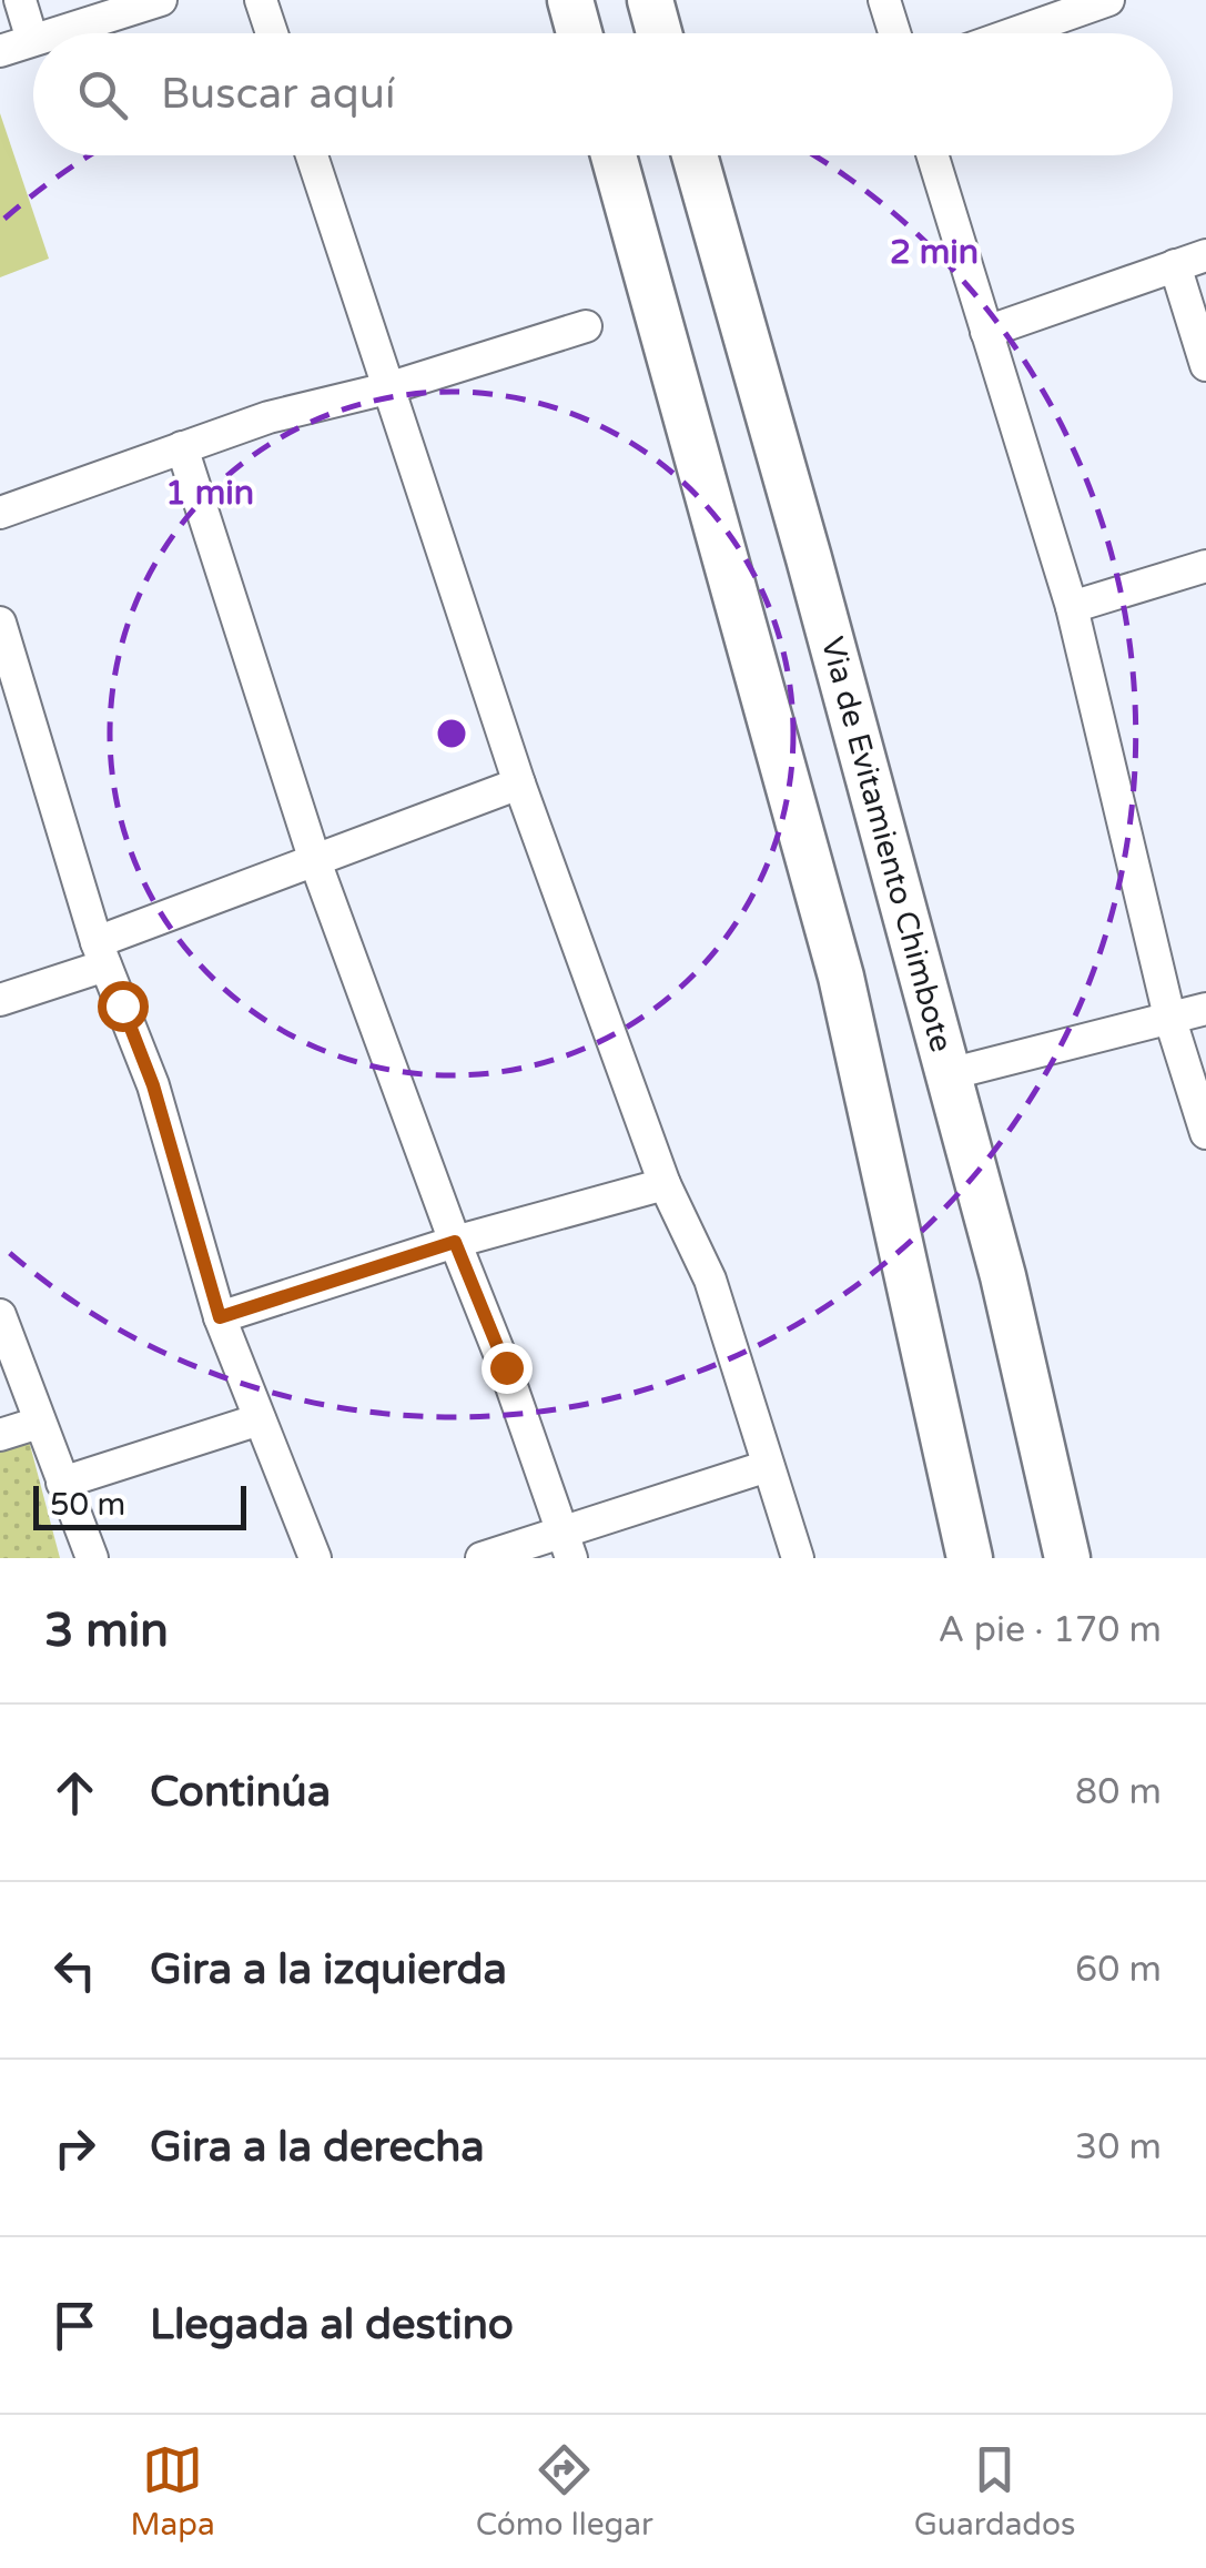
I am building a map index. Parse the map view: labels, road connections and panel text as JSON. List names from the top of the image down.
{
  "streets": {
    "highway": ["Via de Evitamiento Chimbote"]
  },
  "scale_bar": "50 m",
  "page": {
    "search": "Buscar aquí",
    "scale": "50 m",
    "heading": ["3 min", "A pie · 170 m"],
    "list": [
      ["Continúa", "80 m"],
      ["Gira a la izquierda", "60 m"],
      ["Gira a la derecha", "30 m"],
      "Llegada al destino"
    ],
    "nav": ["Mapa", "Cómo llegar", "Guardados"]
  },
  "rings": ["2 min", "1 min"]
}
